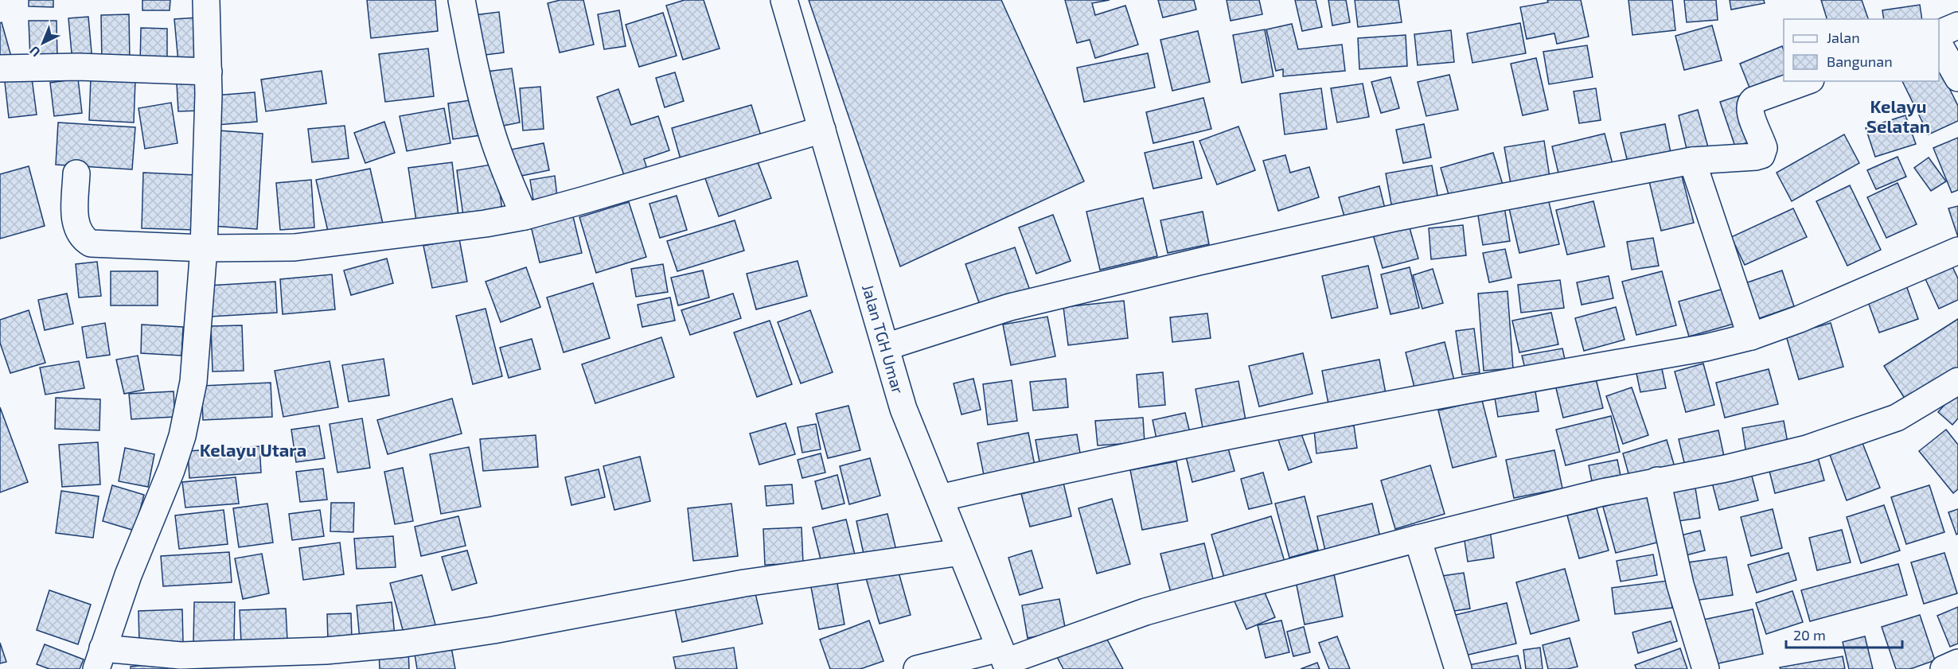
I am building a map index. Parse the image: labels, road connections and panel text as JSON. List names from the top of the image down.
{
  "streets": {
    "street": ["Jalan TGH Umar"]
  },
  "districts": ["Kelayu Selatan", "Kelayu Utara"],
  "legend": ["Jalan", "Bangunan"],
  "scale_bar": "20 m",
  "north": "bottom left"
}
